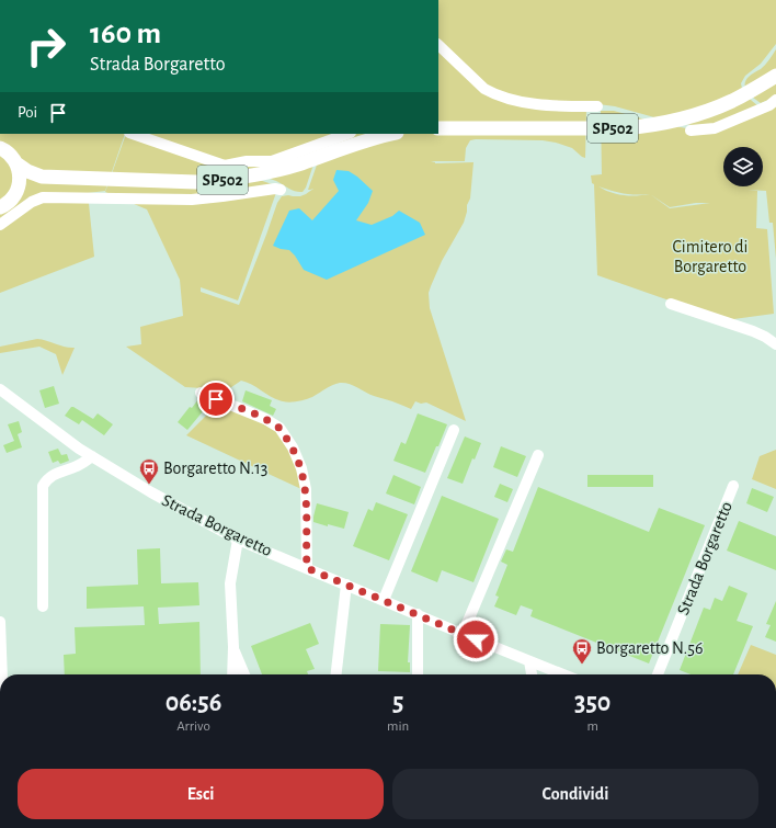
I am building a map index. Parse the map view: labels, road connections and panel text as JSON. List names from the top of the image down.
{
  "streets": {
    "main road": ["SP502"],
    "street": ["Strada Borgaretto"]
  },
  "parks": ["Cimitero di Borgaretto"],
  "places": {
    "bus stop": ["Borgaretto N.13", "Borgaretto N.56"]
  },
  "page": {
    "turn": ["160 m", "Strada Borgaretto"],
    "then": "Poi",
    "eta": [
      "06:56",
      "Arrivo",
      "5",
      "min",
      "350",
      "m"
    ],
    "buttons": ["Esci", "Condividi"]
  }
}
